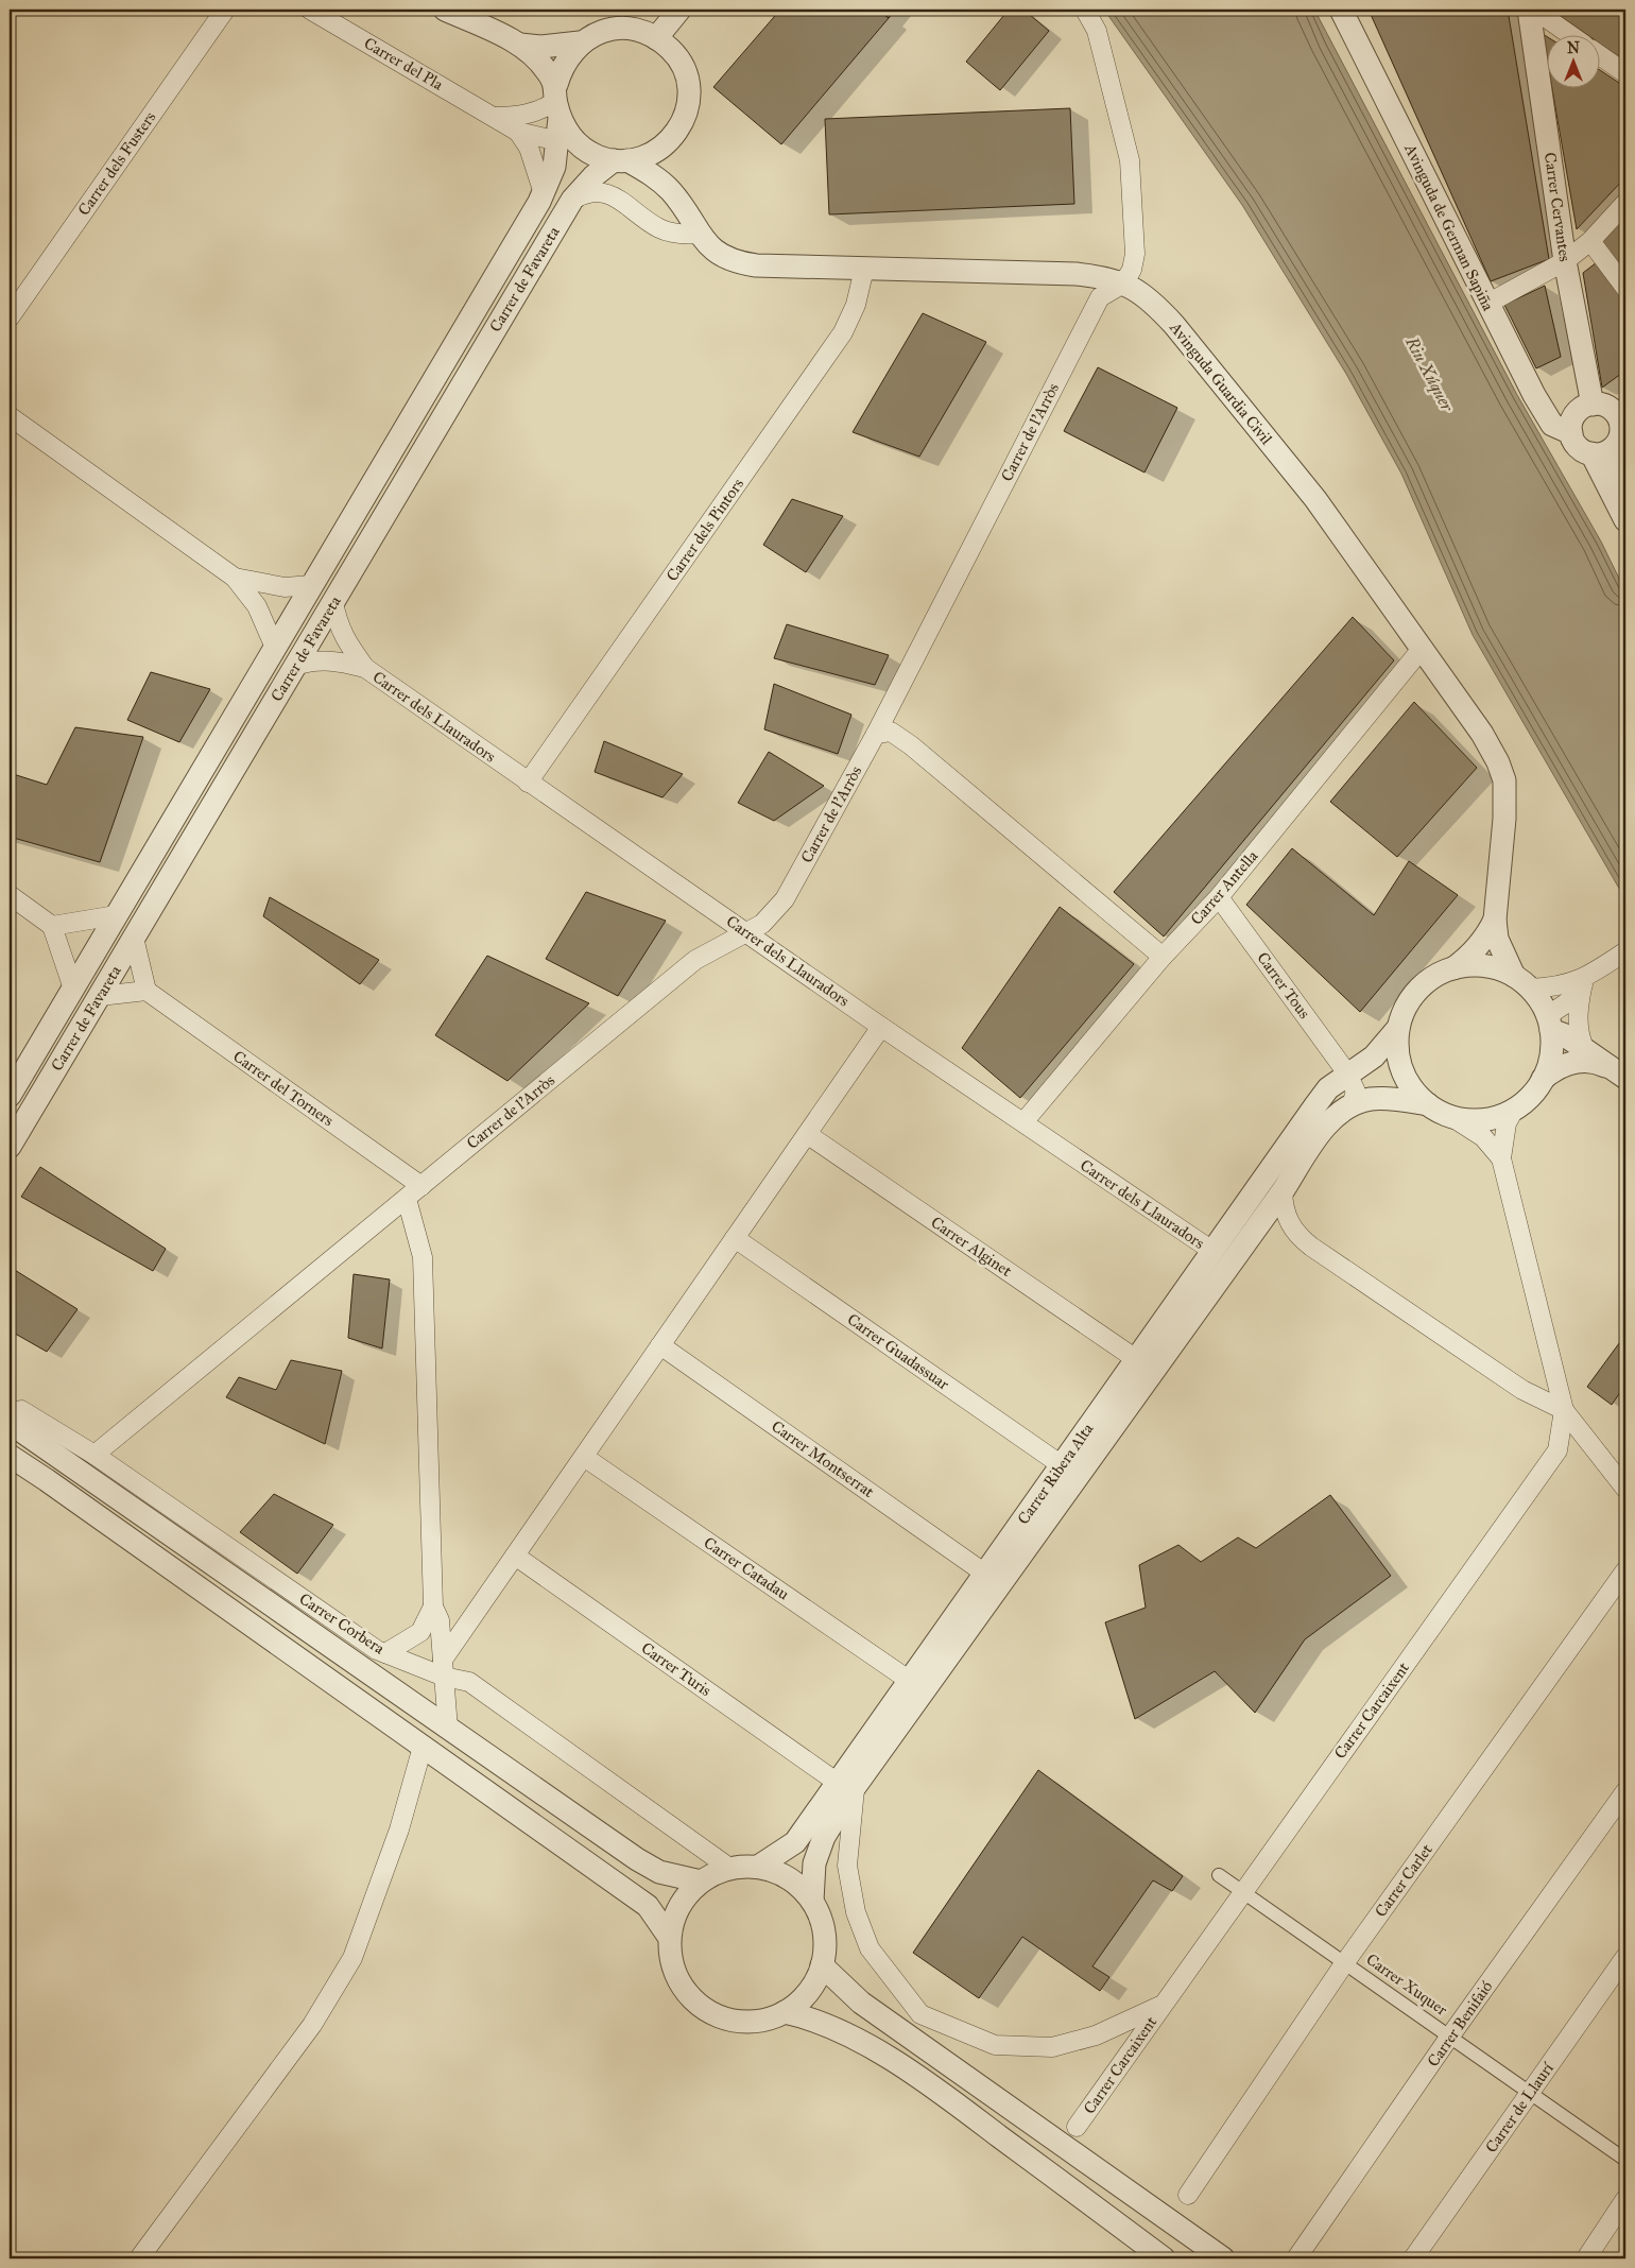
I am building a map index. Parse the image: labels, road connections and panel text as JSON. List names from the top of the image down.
{
  "streets": {
    "street": [
      "Carrer del Pla",
      "Carrer dels Fusters",
      "Carrer Cervantes",
      "Avinguda de German Sapiña",
      "Carrer de Favareta",
      "Avinguda Guardia Civil",
      "Carrer de l'Arròs",
      "Carrer dels Pintors",
      "Carrer dels Llauradors",
      "Carrer Antella",
      "Carrer Tous",
      "Carrer del Torners",
      "Carrer Alginet",
      "Carrer Guadassuar",
      "Carrer Montserrat",
      "Carrer Ribera Alta",
      "Carrer Catadau",
      "Carrer Corbera",
      "Carrer Turis",
      "Carrer Carcaixent",
      "Carrer Carlet",
      "Carrer Xuquer",
      "Carrer Benifaió",
      "Carrer de Llaurí"
    ]
  },
  "crossings": [
    ["Carrer del Pla", "Carrer de Favareta"],
    ["Carrer Cervantes", "Avinguda de German Sapiña"],
    ["Carrer de Favareta", "Carrer dels Llauradors"],
    ["Avinguda Guardia Civil", "Carrer de l'Arròs"],
    ["Avinguda Guardia Civil", "Carrer dels Pintors"],
    ["Avinguda Guardia Civil", "Carrer Antella"],
    ["Avinguda Guardia Civil", "Carrer Ribera Alta"],
    ["Carrer de l'Arròs", "Carrer dels Llauradors"],
    ["Carrer de l'Arròs", "Carrer del Torners"],
    ["Carrer de l'Arròs", "Carrer Corbera"],
    ["Carrer dels Pintors", "Carrer dels Llauradors"],
    ["Carrer dels Llauradors", "Carrer Antella"],
    ["Carrer dels Llauradors", "Carrer Ribera Alta"],
    ["Carrer Antella", "Carrer Tous"],
    ["Carrer Tous", "Carrer Ribera Alta"],
    ["Carrer Alginet", "Carrer Ribera Alta"],
    ["Carrer Guadassuar", "Carrer Ribera Alta"],
    ["Carrer Montserrat", "Carrer Ribera Alta"],
    ["Carrer Ribera Alta", "Carrer Catadau"],
    ["Carrer Ribera Alta", "Carrer Corbera"],
    ["Carrer Ribera Alta", "Carrer Turis"],
    ["Carrer Ribera Alta", "Carrer Carcaixent"],
    ["Carrer Carcaixent", "Carrer Xuquer"],
    ["Carrer Carlet", "Carrer Xuquer"],
    ["Carrer Xuquer", "Carrer Benifaió"],
    ["Carrer Xuquer", "Carrer de Llaurí"]
  ],
  "water": ["Riu Xúquer"],
  "north": "top"
}
